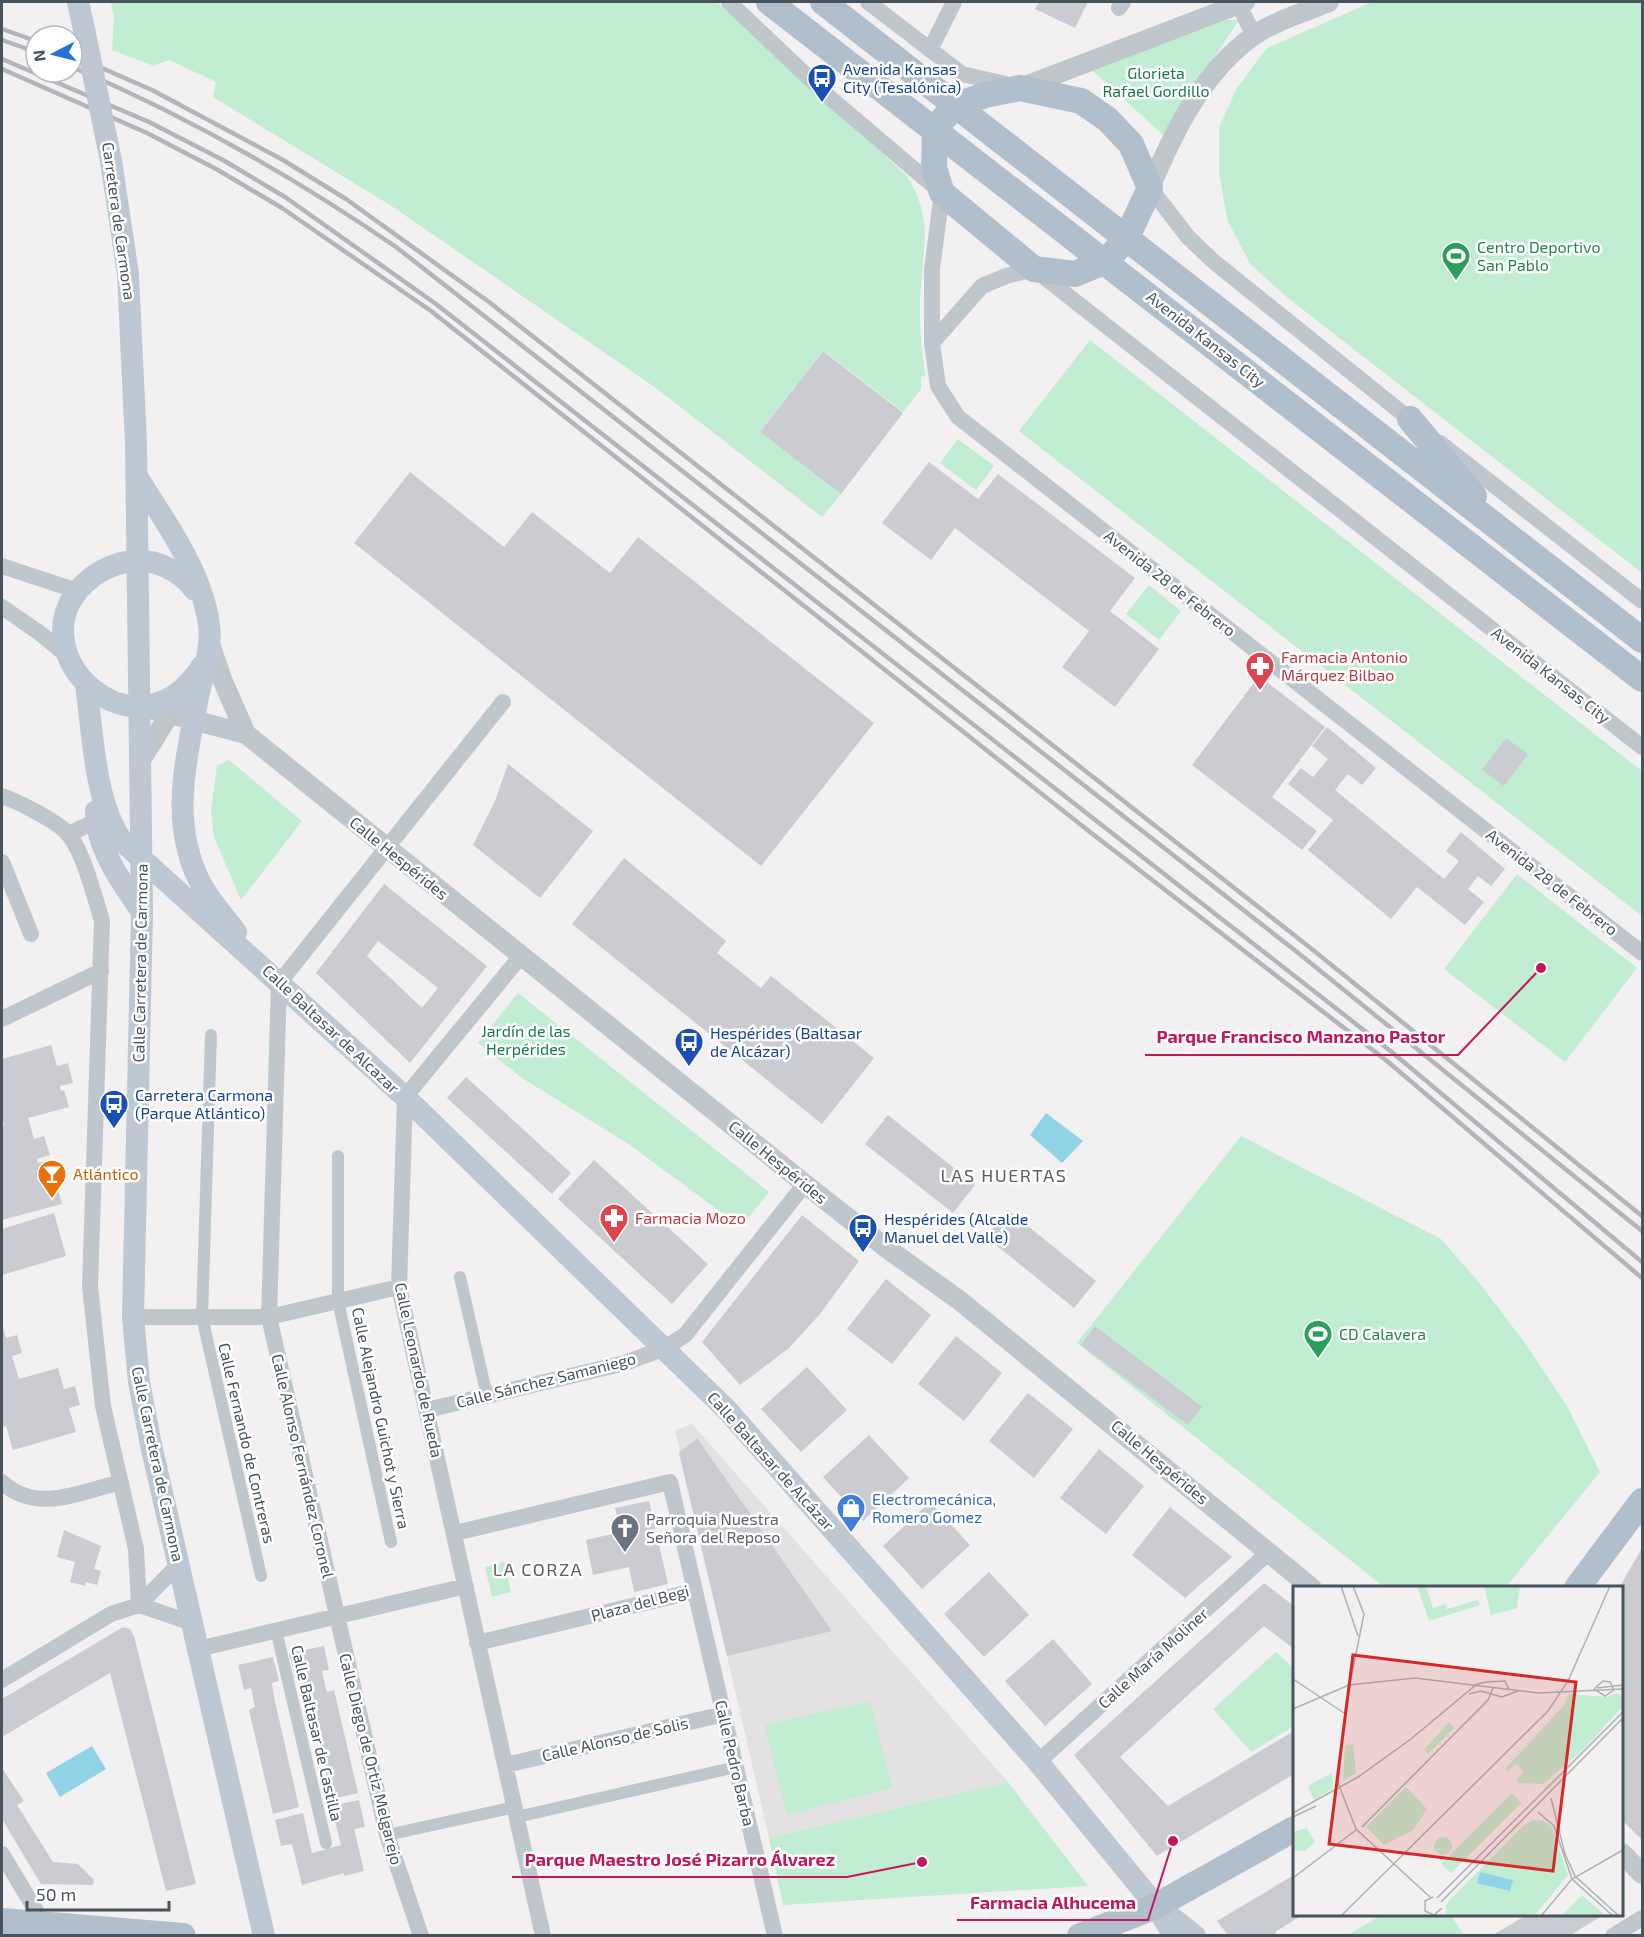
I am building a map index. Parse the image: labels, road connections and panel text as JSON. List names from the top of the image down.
{
  "streets": {
    "main road": [
      "Carretera de Carmona",
      "Avenida Kansas City",
      "Calle Carretera de Carmona",
      "Calle Baltasar de Alcazar",
      "Calle Baltasar de Alcázar"
    ],
    "street": [
      "Avenida 28 de Febrero",
      "Calle Hespérides",
      "Calle Leonardo de Rueda",
      "Calle Sánchez Samaniego",
      "Calle Alejandro Guichot y Sierra",
      "Calle Fernando de Contreras",
      "Calle Alonso Fernández Coronel",
      "Plaza del Begi",
      "Calle María Moliner",
      "Calle Baltasar de Castilla",
      "Calle Alonso de Solis",
      "Calle Diego de Ortiz Melgarejo",
      "Calle Pedro Barba"
    ]
  },
  "crossings": [
    ["Carretera de Carmona", "Calle Carretera de Carmona"],
    ["Calle Hespérides", "Calle Sánchez Samaniego"],
    ["Calle Hespérides", "Calle María Moliner"],
    ["Calle Baltasar de Alcazar", "Calle Leonardo de Rueda"],
    ["Calle Baltasar de Alcazar", "Calle Baltasar de Alcázar"],
    ["Calle Baltasar de Alcazar", "Calle Alonso Fernández Coronel"],
    ["Calle Leonardo de Rueda", "Calle Sánchez Samaniego"],
    ["Calle Leonardo de Rueda", "Calle Baltasar de Alcázar"],
    ["Calle Leonardo de Rueda", "Plaza del Begi"],
    ["Calle Sánchez Samaniego", "Calle Baltasar de Alcázar"],
    ["Calle Baltasar de Alcázar", "Calle María Moliner"],
    ["Calle Alonso Fernández Coronel", "Calle Diego de Ortiz Melgarejo"],
    ["Plaza del Begi", "Calle Pedro Barba"],
    ["Calle Alonso de Solis", "Calle Pedro Barba"]
  ],
  "districts": ["LAS HUERTAS", "LA CORZA"],
  "parks": ["Glorieta Rafael Gordillo", "Jardín de las Herpérides"],
  "places": {
    "bus stop": [
      "Avenida Kansas City (Tesalónica)",
      "Hespérides (Baltasar de Alcázar)",
      "Carretera Carmona (Parque Atlántico)",
      "Hespérides (Alcalde Manuel del Valle)"
    ],
    "sports": ["Centro Deportivo San Pablo", "CD Calavera"],
    "pharmacy": ["Farmacia Antonio Márquez Bilbao", "Farmacia Mozo"],
    "other": ["Parque Francisco Manzano Pastor", "Farmacia Alhucema", "Parque Maestro José Pizarro Álvarez"],
    "bar": ["Atlántico"],
    "shop": ["Electromecánica, Romero Gomez"],
    "church": ["Parroquia Nuestra Señora del Reposo"]
  },
  "scale_bar": "50 m",
  "north": "left"
}
